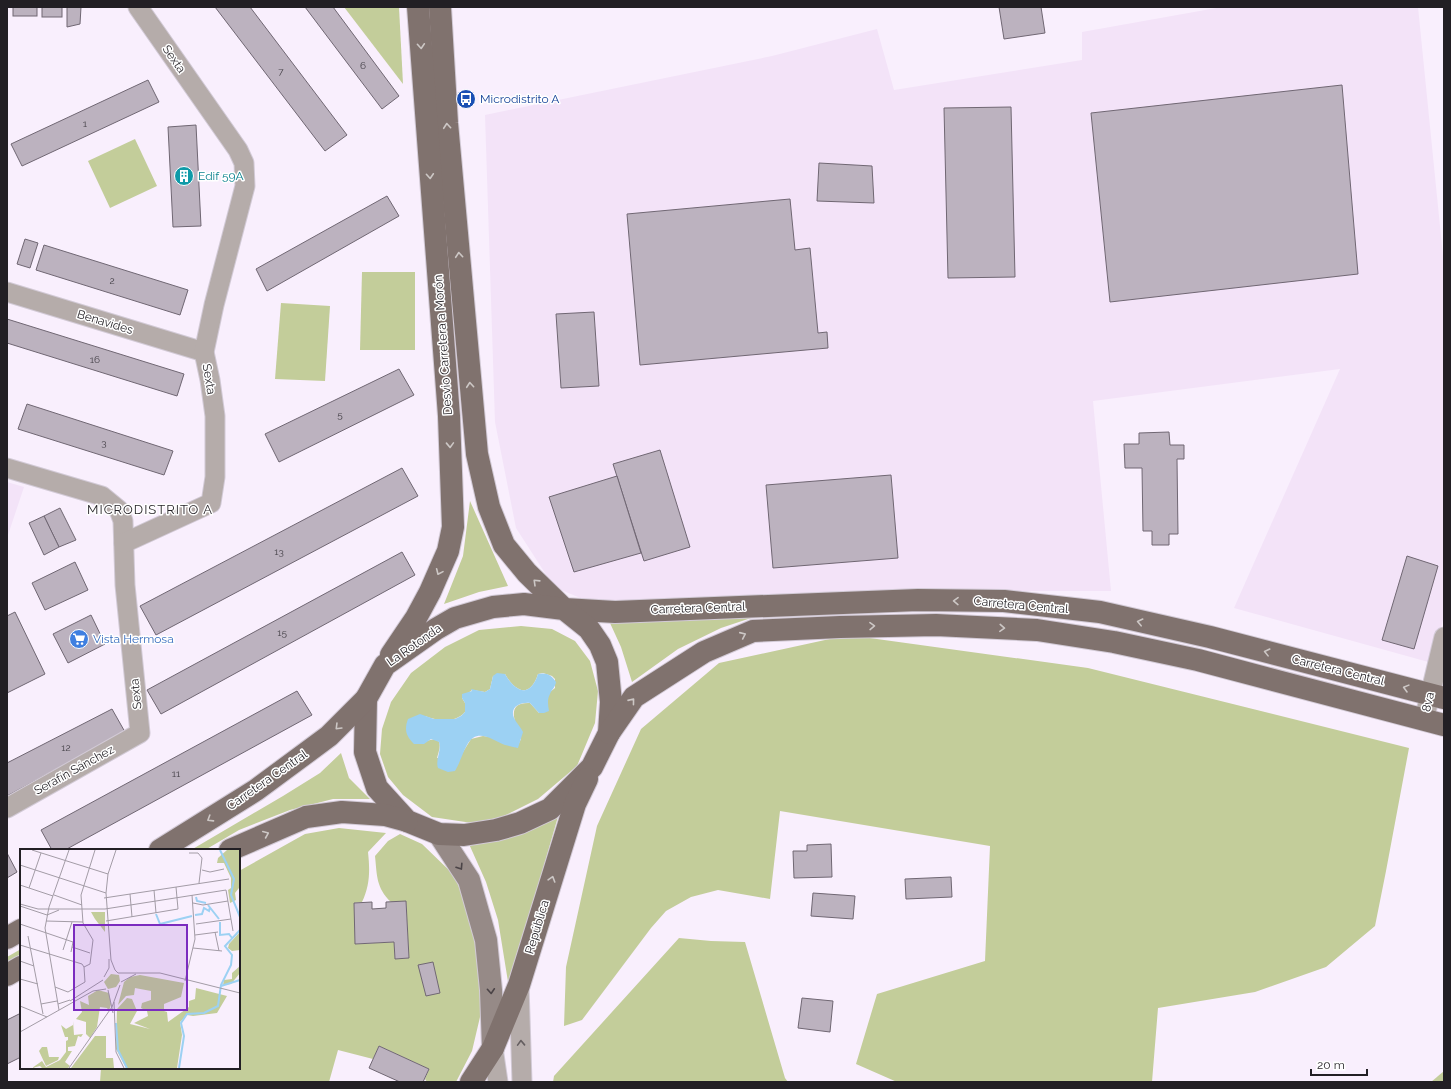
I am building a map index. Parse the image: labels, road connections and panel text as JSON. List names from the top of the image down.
{
  "streets": {
    "main road": [
      "Desvio Carretera a Morón",
      "Carretera Central",
      "La Rotonda",
      "República"
    ],
    "street": [
      "Sexta",
      "Benavides",
      "8va",
      "Serafín Sánchez"
    ]
  },
  "crossings": [
    ["Sexta", "Benavides"],
    ["Sexta", "Serafín Sánchez"],
    ["Desvio Carretera a Morón", "Carretera Central"],
    ["Desvio Carretera a Morón", "La Rotonda"],
    ["Carretera Central", "La Rotonda"],
    ["Carretera Central", "8va"],
    ["La Rotonda", "República"]
  ],
  "one_way": ["República"],
  "districts": ["MICRODISTRITO A"],
  "places": {
    "bus stop": ["Microdistrito A"],
    "building": ["Edif 59A"],
    "supermarket": ["Vista Hermosa"]
  },
  "house_numbers": [
    "6",
    "7",
    "1",
    "2",
    "16",
    "5",
    "3",
    "13",
    "15",
    "12",
    "11"
  ],
  "scale_bar": "20 m"
}
